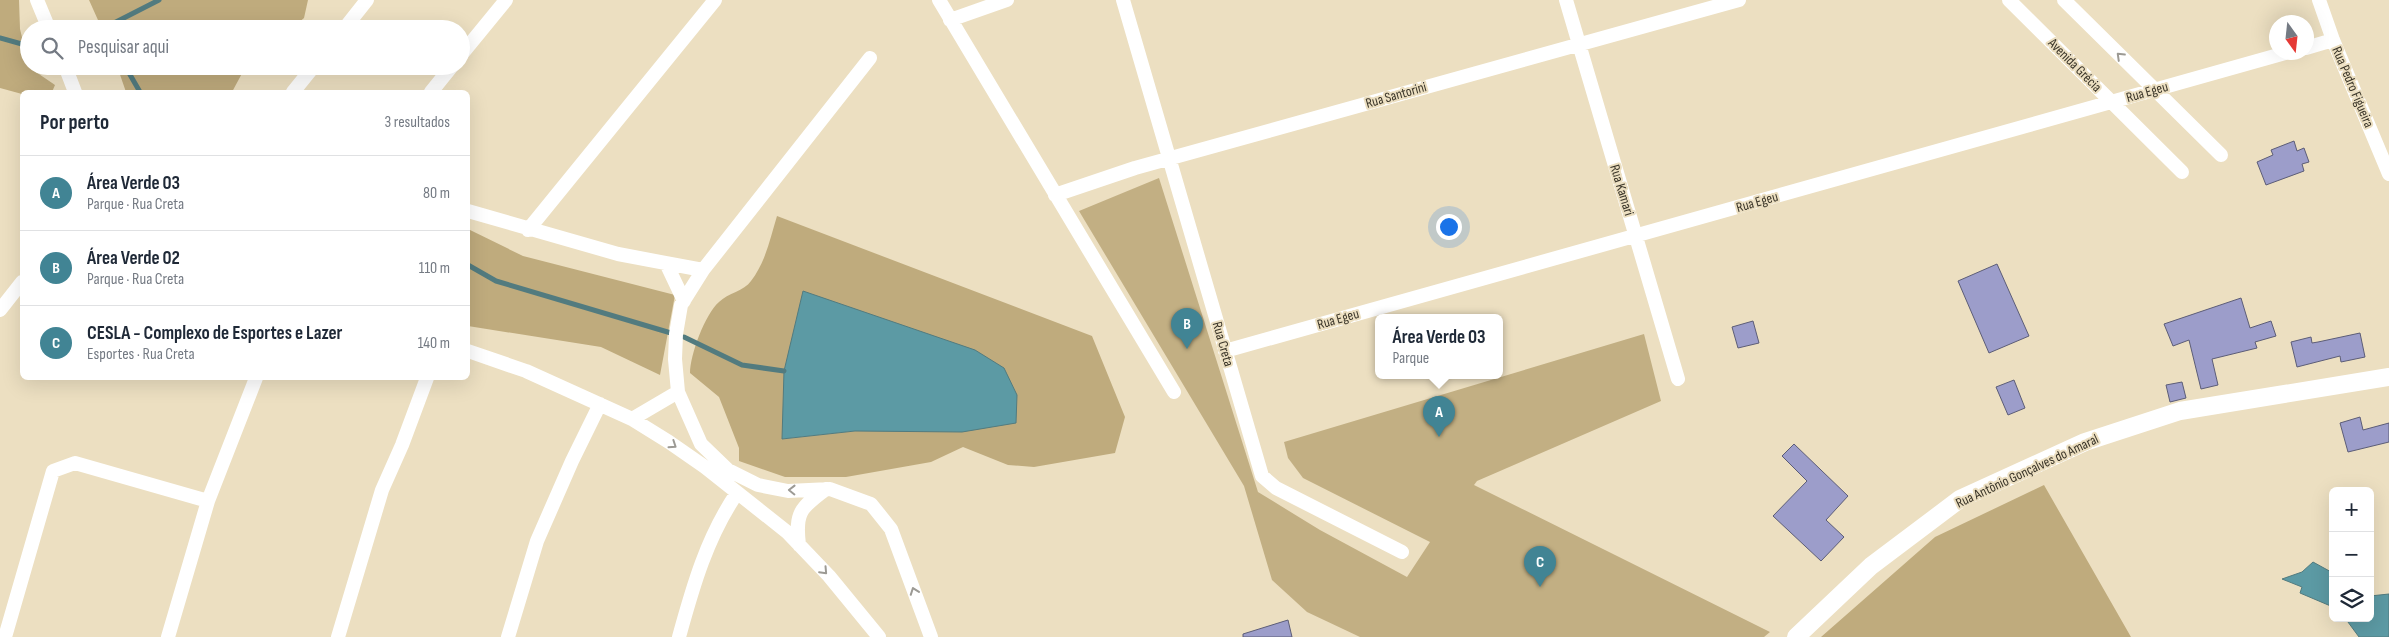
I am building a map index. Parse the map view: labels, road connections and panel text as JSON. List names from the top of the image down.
{
  "streets": {
    "street": [
      "Avenida Grécia",
      "Rua Pedro Figueira",
      "Rua Egeu",
      "Rua Santorini",
      "Rua Kamari",
      "Rua Creta",
      "Rua Antônio Gonçalves do Amaral"
    ]
  },
  "crossings": [
    ["Avenida Grécia", "Rua Egeu"],
    ["Rua Egeu", "Rua Kamari"],
    ["Rua Egeu", "Rua Creta"],
    ["Rua Santorini", "Rua Kamari"],
    ["Rua Santorini", "Rua Creta"]
  ],
  "north": "bottom",
  "page": {
    "search": "Pesquisar aqui",
    "heading": ["Por perto", "3 resultados"],
    "list": [
      {
        "mark": "A",
        "name": "Área Verde 03",
        "note": "Parque · Rua Creta",
        "value": "80 m"
      },
      {
        "mark": "B",
        "name": "Área Verde 02",
        "note": "Parque · Rua Creta",
        "value": "110 m"
      },
      {
        "mark": "C",
        "name": "CESLA - Complexo de Esportes e Lazer",
        "note": "Esportes · Rua Creta",
        "value": "140 m"
      }
    ],
    "pins": ["B", "A", "C"],
    "popup": ["Área Verde 03", "Parque"],
    "map_buttons": ["+", "−"]
  }
}
